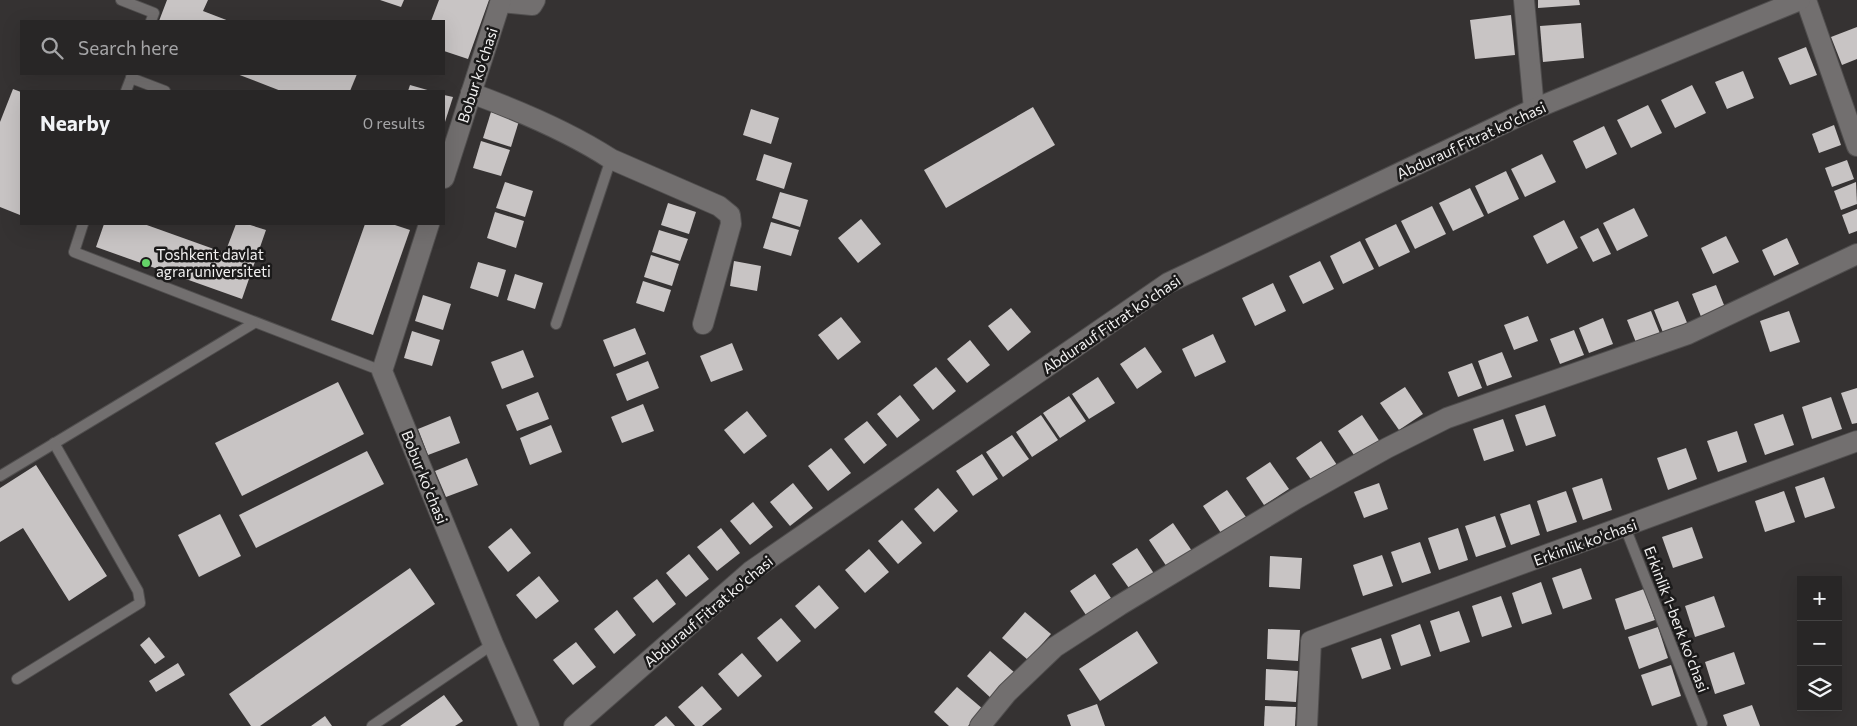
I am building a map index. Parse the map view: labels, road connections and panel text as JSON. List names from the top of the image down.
{
  "streets": {
    "street": ["Bobur ko'chasi", "Abdurauf Fitrat ko'chasi", "Erkinlik ko'chasi"],
    "lane": ["Erkinlik 1-berk ko'chasi"]
  },
  "crossings": [
    ["Erkinlik ko'chasi", "Erkinlik 1-berk ko'chasi"]
  ],
  "places": ["Toshkent davlat agrar universiteti"],
  "page": {
    "search": "Search here",
    "heading": ["Nearby", "0 results"],
    "map_buttons": ["+", "−"]
  }
}
